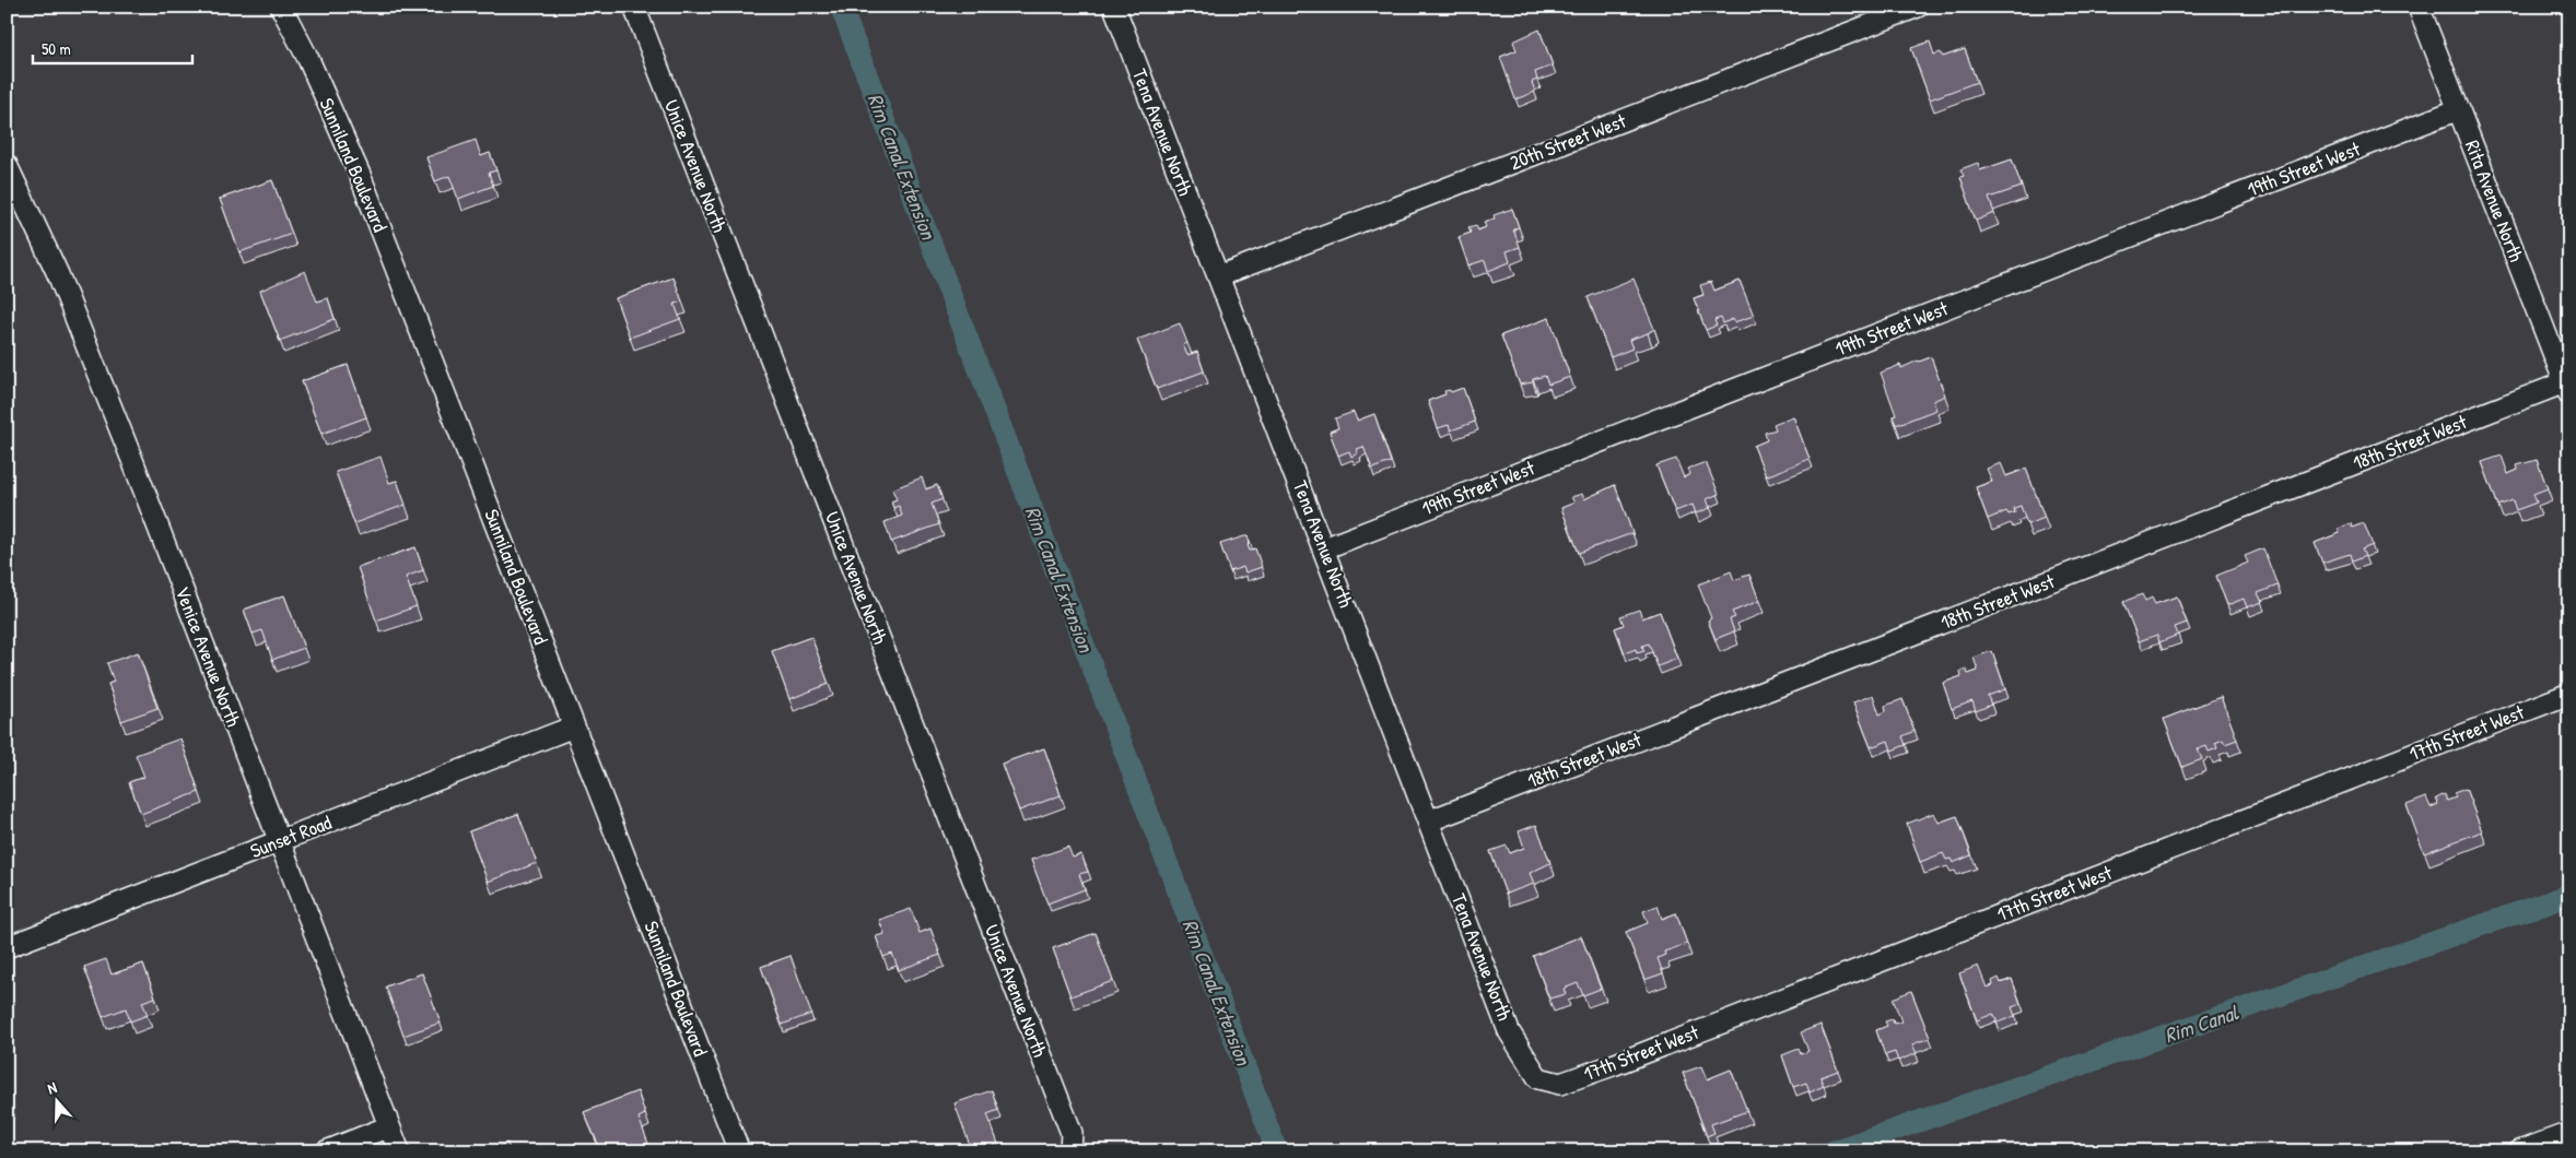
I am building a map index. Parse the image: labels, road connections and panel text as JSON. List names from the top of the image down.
{
  "streets": {
    "street": [
      "Tena Avenue North",
      "20th Street West",
      "Sunniland Boulevard",
      "Unice Avenue North",
      "19th Street West",
      "Rita Avenue North",
      "18th Street West",
      "Venice Avenue North",
      "17th Street West",
      "Sunset Road"
    ]
  },
  "crossings": [
    ["Tena Avenue North", "20th Street West"],
    ["Tena Avenue North", "19th Street West"],
    ["Tena Avenue North", "18th Street West"],
    ["Tena Avenue North", "17th Street West"],
    ["Sunniland Boulevard", "Sunset Road"],
    ["19th Street West", "Rita Avenue North"],
    ["Rita Avenue North", "18th Street West"],
    ["Venice Avenue North", "Sunset Road"]
  ],
  "water": ["Rim Canal Extension", "Rim Canal"],
  "scale_bar": "50 m",
  "north": "top"
}
